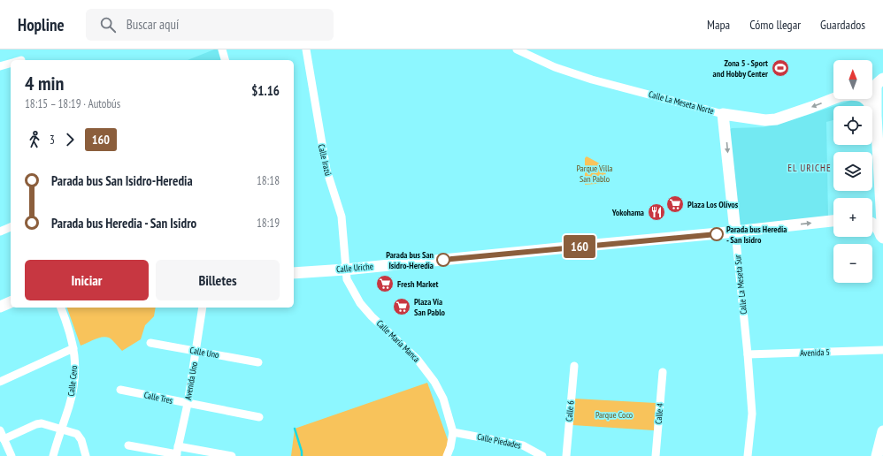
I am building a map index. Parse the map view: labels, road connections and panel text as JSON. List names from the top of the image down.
{
  "streets": {
    "main road": ["Calle La Meseta Norte", "Calle Uriche", "Calle La Meseta Sur"],
    "street": [
      "Calle Irazú",
      "Calle María Manca",
      "Calle Uno",
      "Avenida 5",
      "Calle Cero",
      "Avenida Uno",
      "Calle Tres",
      "Calle 6",
      "Calle 4",
      "Calle Piedades"
    ]
  },
  "crossings": [
    ["Calle La Meseta Norte", "Calle La Meseta Sur"],
    ["Calle Irazú", "Calle Uriche"],
    ["Calle Irazú", "Calle María Manca"],
    ["Calle Uriche", "Calle La Meseta Sur"],
    ["Calle Uriche", "Calle María Manca"],
    ["Calle La Meseta Sur", "Avenida 5"],
    ["Calle María Manca", "Calle Piedades"],
    ["Calle Uno", "Avenida Uno"],
    ["Avenida Uno", "Calle Tres"]
  ],
  "districts": ["EL URICHE"],
  "parks": ["Parque Villa San Pablo", "Parque Coco"],
  "places": {
    "sports": ["Zona 5 - Sport and Hobby Center"],
    "supermarket": ["Plaza Los Olivos", "Fresh Market", "Plaza Vía San Pablo"],
    "restaurant": ["Yokohama"],
    "other": ["Parada bus Heredia - San Isidro", "Parada bus San Isidro-Heredia"]
  },
  "lines": ["bus line 160"],
  "north": "top",
  "page": {
    "header": "Hopline",
    "search": "Buscar aquí",
    "nav": ["Mapa", "Cómo llegar", "Guardados"],
    "on_map": "160",
    "map_buttons": ["+", "−"],
    "heading": ["4 min", "18:15 – 18:19 · Autobús", "$1.16"],
    "legs": ["3", "160"],
    "list": [
      {
        "name": "Parada bus San Isidro-Heredia",
        "value": "18:18"
      },
      {
        "name": "Parada bus Heredia - San Isidro",
        "value": "18:19"
      }
    ],
    "buttons": ["Iniciar", "Billetes"]
  }
}
